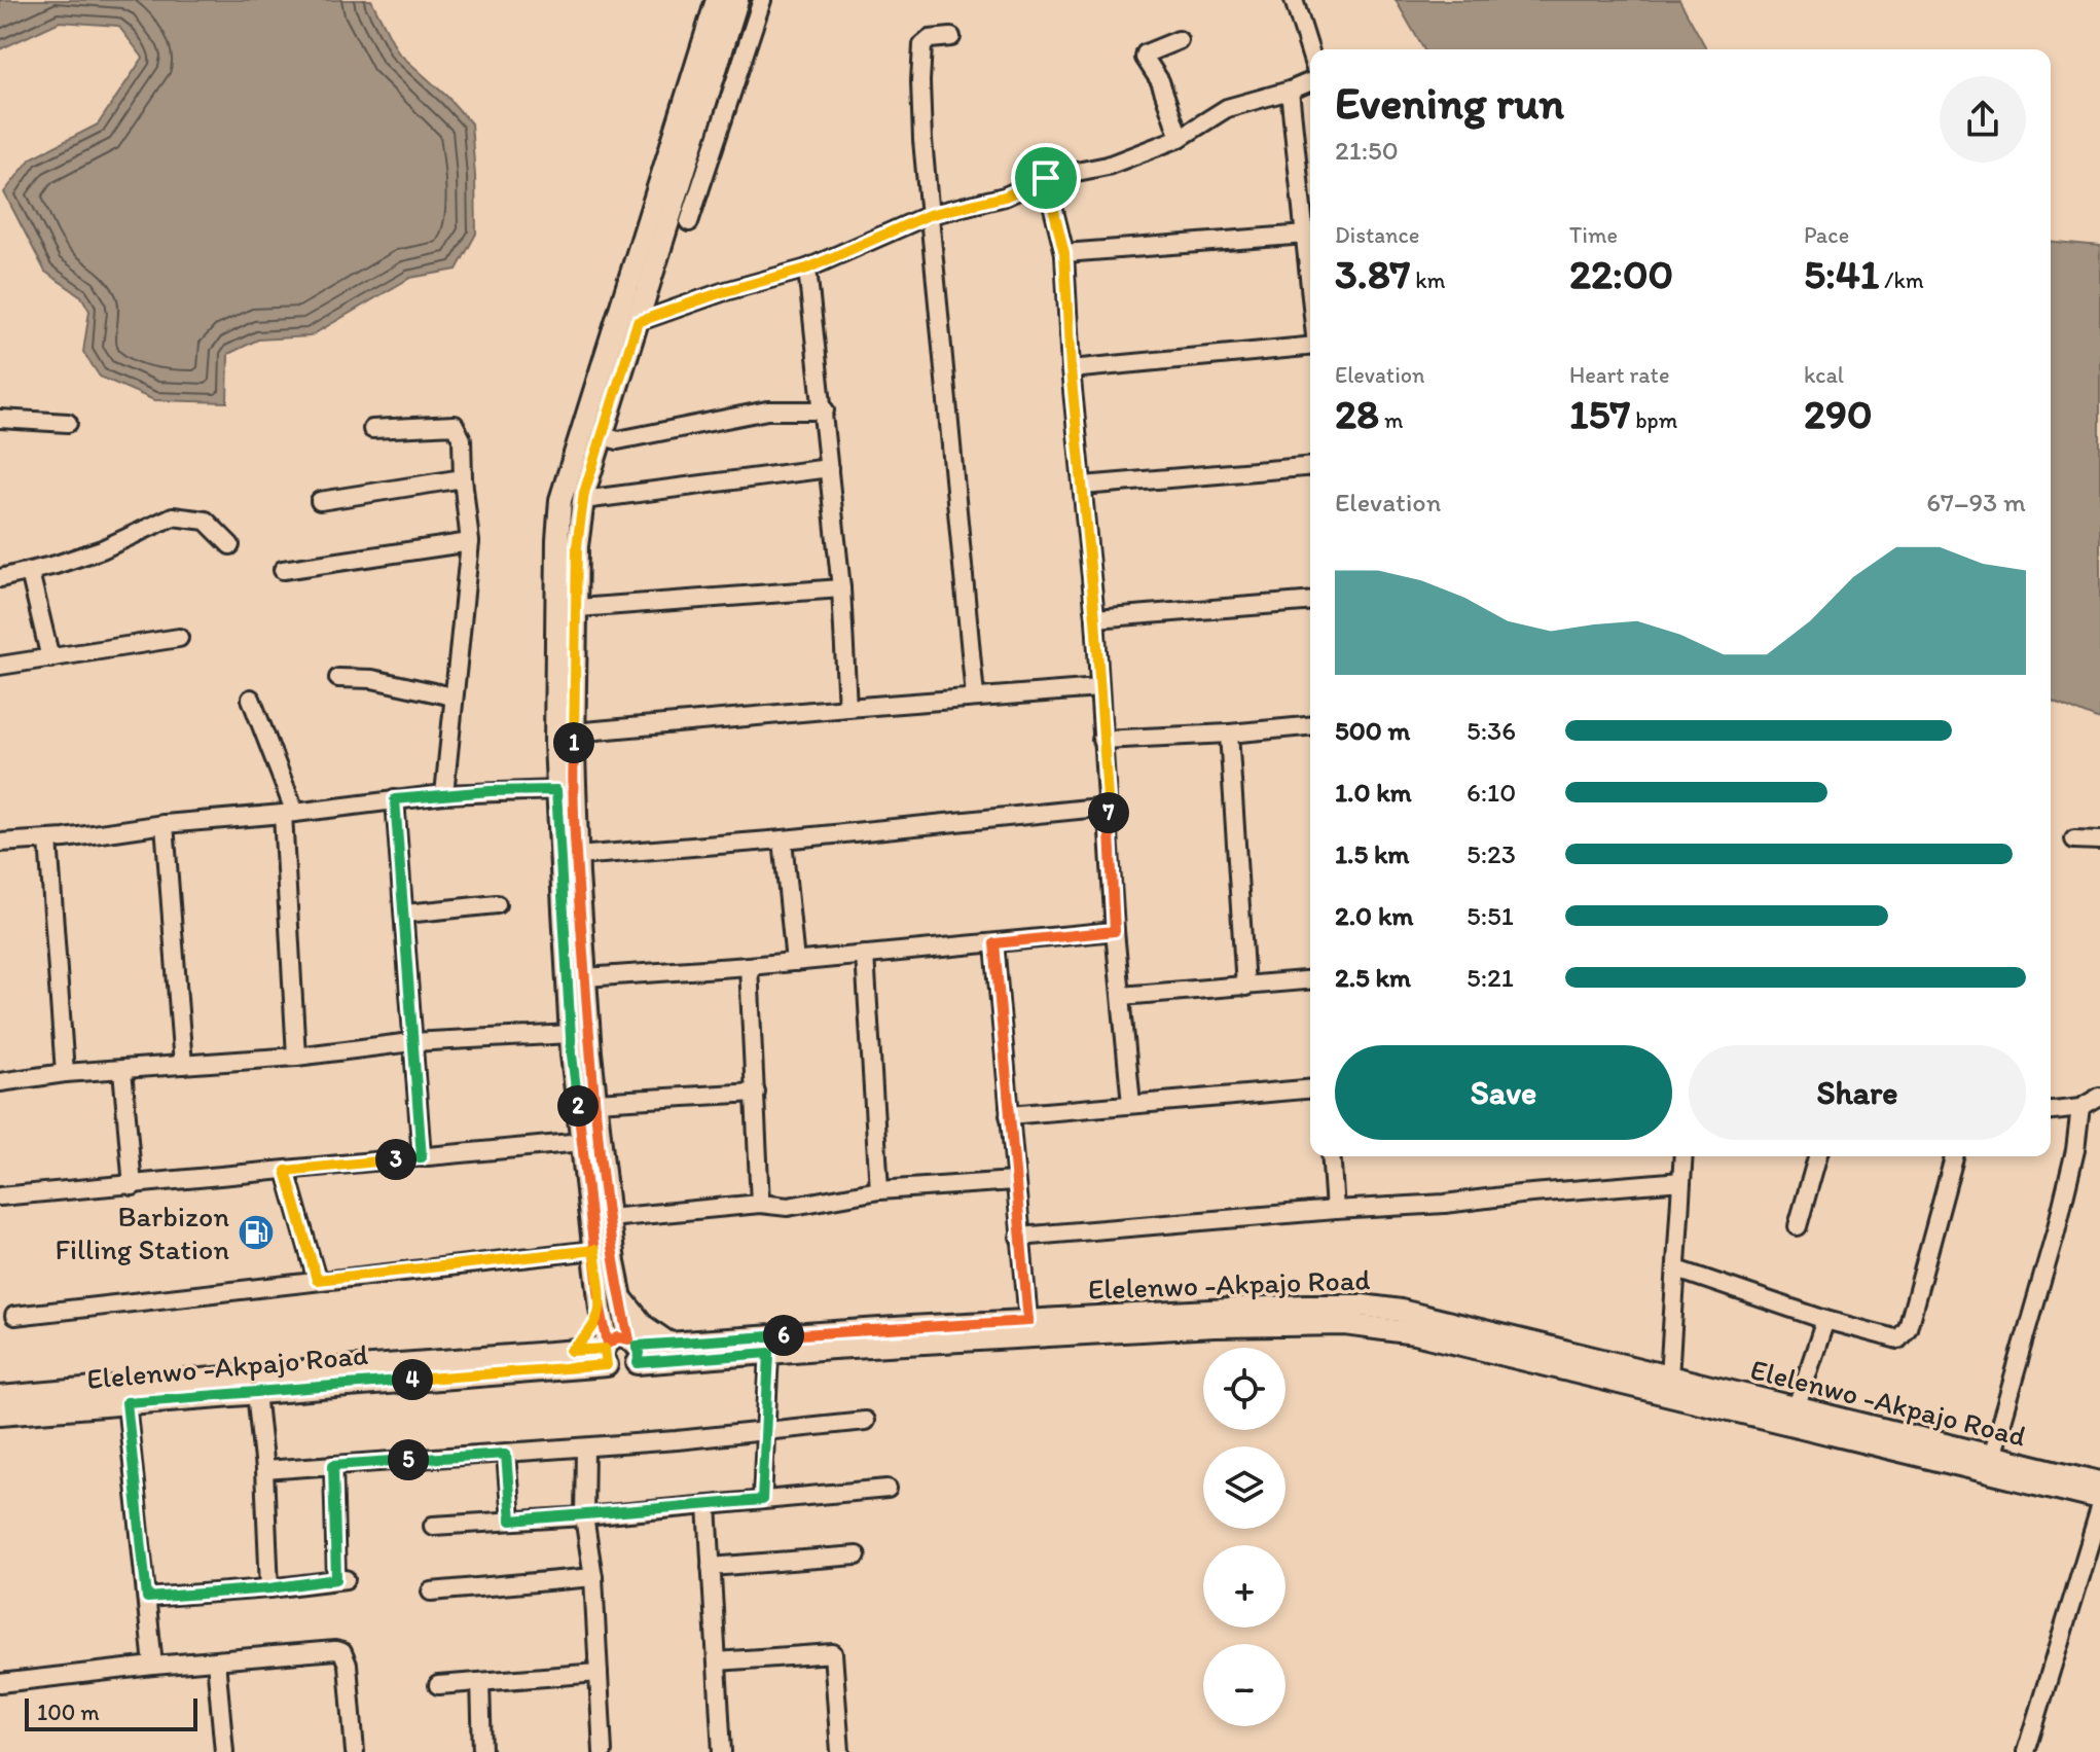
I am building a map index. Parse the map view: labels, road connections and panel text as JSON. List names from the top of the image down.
{
  "streets": {
    "main road": ["Elelenwo -Akpajo Road"]
  },
  "places": {
    "fuel station": ["Barbizon Filling Station"]
  },
  "scale_bar": "100 m",
  "page": {
    "heading": ["Evening run", "21:50"],
    "stats": [
      ["Distance", "3.87 km"],
      ["Time", "22:00"],
      ["Pace", "5:41 /km"],
      ["Elevation", "28 m"],
      ["Heart rate", "157 bpm"],
      ["kcal", "290"]
    ],
    "chart": ["Elevation", "67–93 m"],
    "list": [
      {
        "name": "500 m",
        "note": "5:36"
      },
      {
        "name": "1.0 km",
        "note": "6:10"
      },
      {
        "name": "1.5 km",
        "note": "5:23"
      },
      {
        "name": "2.0 km",
        "note": "5:51"
      },
      {
        "name": "2.5 km",
        "note": "5:21"
      }
    ],
    "pins": [
      "1",
      "7",
      "2",
      "3",
      "6",
      "4",
      "5"
    ],
    "buttons": ["Save", "Share"],
    "map_buttons": ["+", "−"],
    "scale": "100 m"
  }
}
